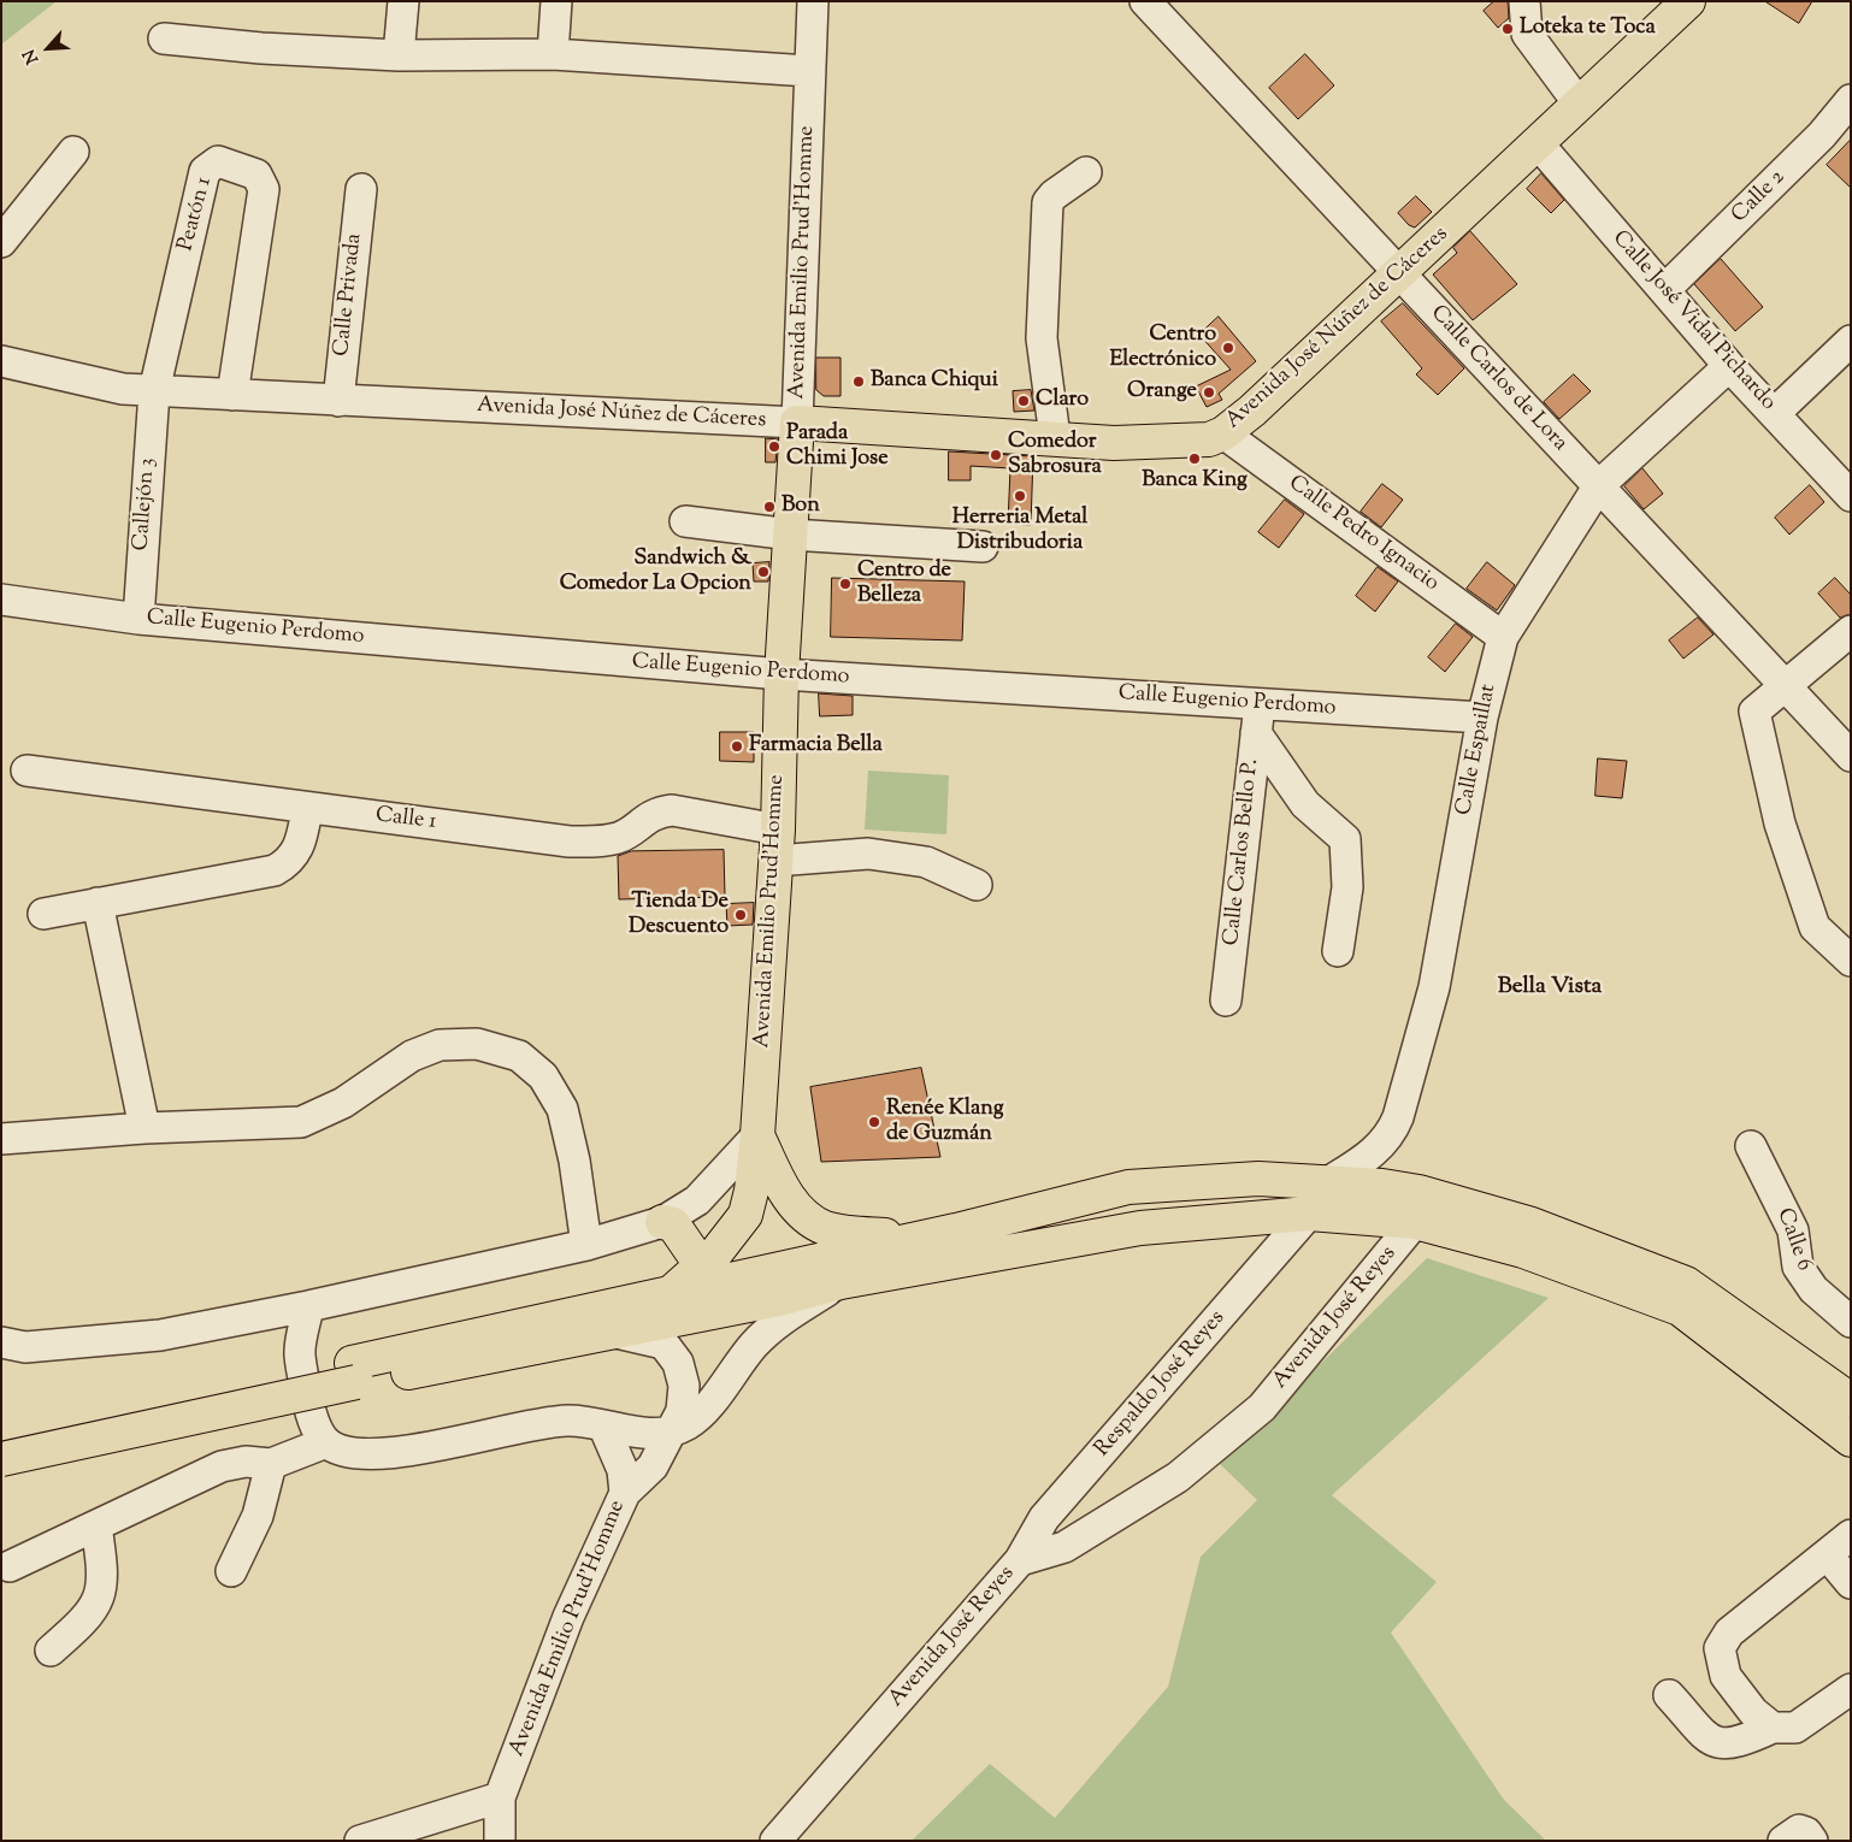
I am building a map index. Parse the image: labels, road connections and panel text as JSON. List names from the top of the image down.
{
  "streets": {
    "main road": ["Avenida Emilio Prud'Homme", "Avenida José Núñez de Cáceres"],
    "street": [
      "Calle 2",
      "Peatón 1",
      "Calle Privada",
      "Calle José Vidal Pichardo",
      "Calle Carlos de Lora",
      "Callejón 3",
      "Calle Pedro Ignacio",
      "Calle Eugenio Perdomo",
      "Calle Espaillat",
      "Calle 1",
      "Calle Carlos Bello P.",
      "Calle 6",
      "Avenida José Reyes",
      "Respaldo José Reyes"
    ]
  },
  "crossings": [
    ["Calle 2", "Calle José Vidal Pichardo"],
    ["Peatón 1", "Avenida José Núñez de Cáceres"],
    ["Peatón 1", "Callejón 3"],
    ["Avenida Emilio Prud'Homme", "Avenida José Núñez de Cáceres"],
    ["Avenida Emilio Prud'Homme", "Calle Eugenio Perdomo"],
    ["Avenida Emilio Prud'Homme", "Calle 1"],
    ["Calle Privada", "Avenida José Núñez de Cáceres"],
    ["Calle José Vidal Pichardo", "Avenida José Núñez de Cáceres"],
    ["Calle José Vidal Pichardo", "Calle Espaillat"],
    ["Avenida José Núñez de Cáceres", "Calle Carlos de Lora"],
    ["Avenida José Núñez de Cáceres", "Callejón 3"],
    ["Avenida José Núñez de Cáceres", "Calle Pedro Ignacio"],
    ["Calle Carlos de Lora", "Calle Espaillat"],
    ["Callejón 3", "Calle Eugenio Perdomo"],
    ["Calle Pedro Ignacio", "Calle Espaillat"],
    ["Calle Eugenio Perdomo", "Calle Espaillat"],
    ["Calle Eugenio Perdomo", "Calle Carlos Bello P."],
    ["Avenida José Reyes", "Respaldo José Reyes"]
  ],
  "districts": ["Bella Vista"],
  "places": [
    "Loteka te Toca",
    "Centro Electrónico",
    "Banca Chiqui",
    "Orange",
    "Claro",
    "Parada Chimi Jose",
    "Comedor Sabrosura",
    "Banca King",
    "Herreria Metal Distribudoria",
    "Bon",
    "Sandwich & Comedor La Opcion",
    "Centro de Belleza",
    "Farmacia Bella",
    "Tienda De Descuento",
    "Renée Klang de Guzmán"
  ],
  "north": "bottom left"
}
